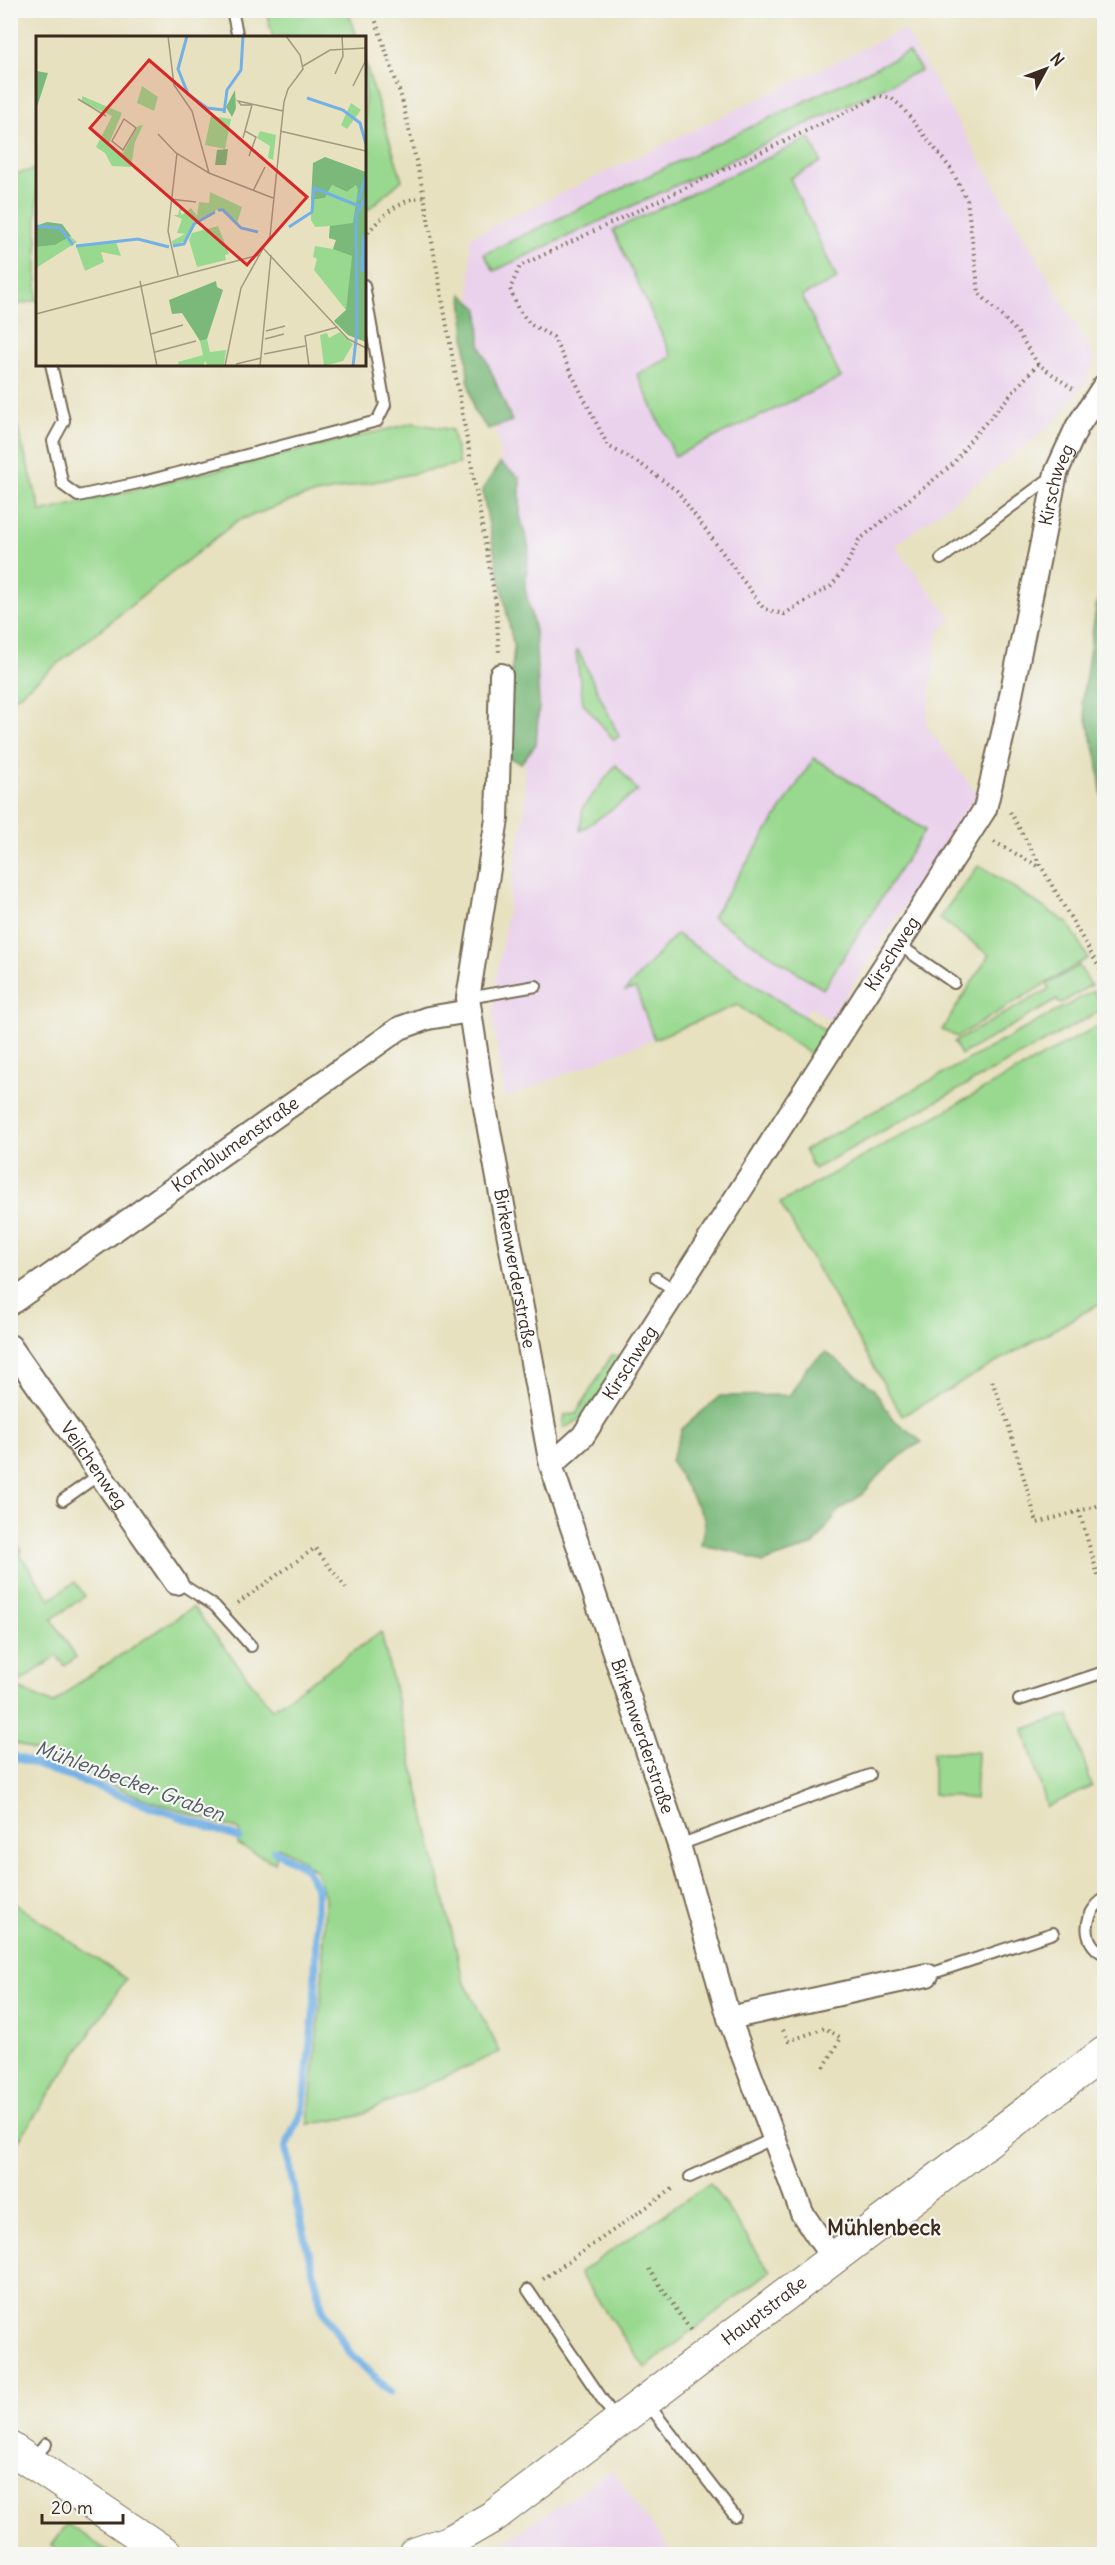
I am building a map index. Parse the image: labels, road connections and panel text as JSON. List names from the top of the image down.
{
  "streets": {
    "main road": ["Hauptstraße"],
    "street": [
      "Kirschweg",
      "Kornblumenstraße",
      "Birkenwerderstraße",
      "Veilchenweg"
    ]
  },
  "crossings": [
    ["Kirschweg", "Birkenwerderstraße"],
    ["Kornblumenstraße", "Birkenwerderstraße"],
    ["Birkenwerderstraße", "Hauptstraße"]
  ],
  "districts": ["Mühlenbeck"],
  "water": ["Mühlenbecker Graben"],
  "scale_bar": "20 m",
  "north": "top right"
}
